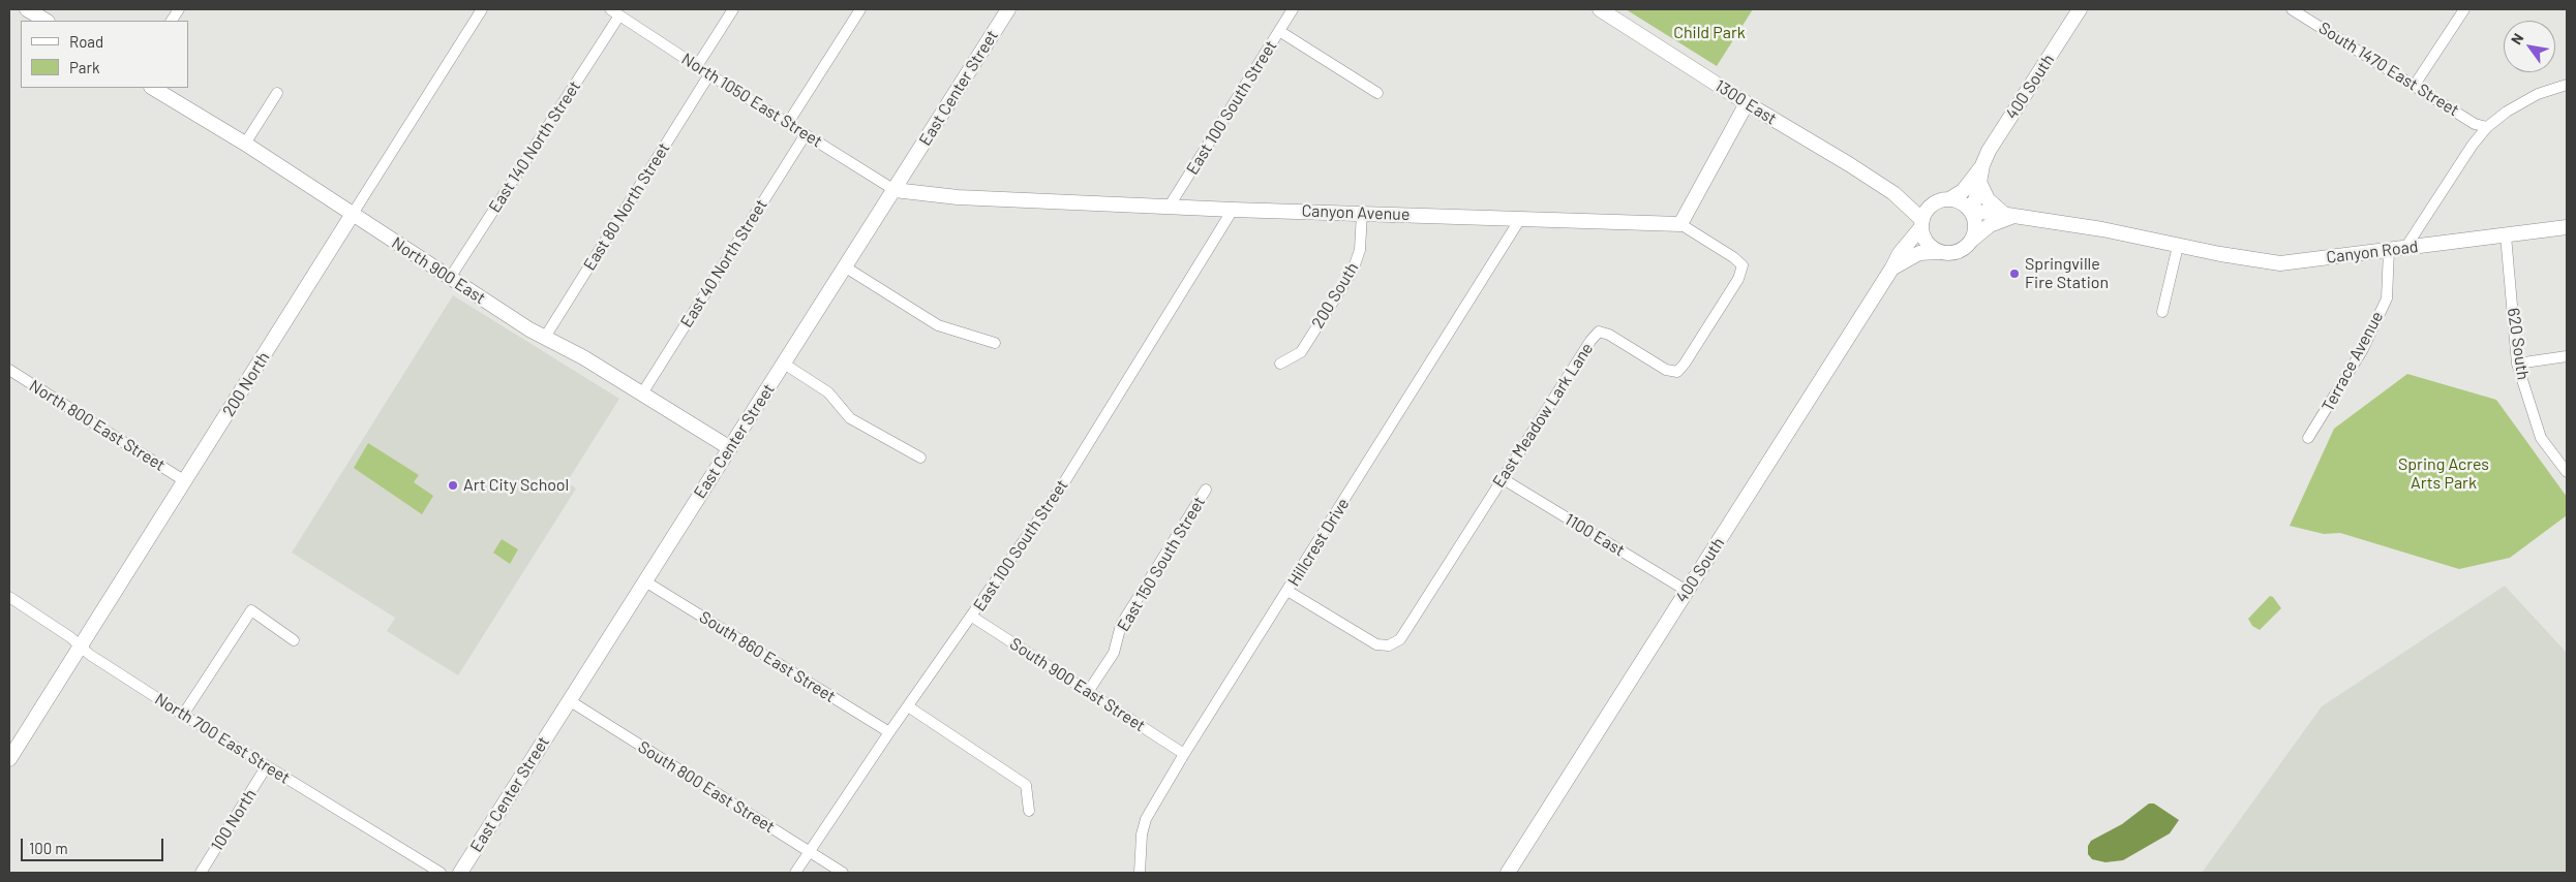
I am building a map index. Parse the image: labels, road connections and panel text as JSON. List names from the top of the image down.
{
  "streets": {
    "street": [
      "South 1470 East Street",
      "400 South",
      "East Center Street",
      "North 1050 East Street",
      "1300 East",
      "East 100 South Street",
      "East 140 North Street",
      "East 80 North Street",
      "Canyon Avenue",
      "Canyon Road",
      "East 40 North Street",
      "North 900 East",
      "200 South",
      "620 South",
      "Terrace Avenue",
      "200 North",
      "East Meadow Lark Lane",
      "North 800 East Street",
      "1100 East",
      "Hillcrest Drive",
      "East 150 South Street",
      "South 860 East Street",
      "South 900 East Street",
      "North 700 East Street",
      "South 800 East Street",
      "100 North"
    ]
  },
  "crossings": [
    ["400 South", "1300 East"],
    ["400 South", "Canyon Road"],
    ["400 South", "1100 East"],
    ["East Center Street", "North 1050 East Street"],
    ["East Center Street", "Canyon Avenue"],
    ["East Center Street", "North 900 East"],
    ["East Center Street", "South 860 East Street"],
    ["East Center Street", "South 800 East Street"],
    ["North 1050 East Street", "East 140 North Street"],
    ["North 1050 East Street", "East 80 North Street"],
    ["North 1050 East Street", "Canyon Avenue"],
    ["North 1050 East Street", "East 40 North Street"],
    ["1300 East", "Canyon Road"],
    ["East 100 South Street", "Canyon Avenue"],
    ["East 100 South Street", "South 860 East Street"],
    ["East 100 South Street", "South 900 East Street"],
    ["East 100 South Street", "South 800 East Street"],
    ["East 140 North Street", "North 900 East"],
    ["East 80 North Street", "North 900 East"],
    ["Canyon Avenue", "200 South"],
    ["Canyon Avenue", "East Meadow Lark Lane"],
    ["Canyon Avenue", "Hillcrest Drive"],
    ["Canyon Road", "620 South"],
    ["Canyon Road", "Terrace Avenue"],
    ["East 40 North Street", "North 900 East"],
    ["North 900 East", "200 North"],
    ["200 North", "North 800 East Street"],
    ["200 North", "North 700 East Street"],
    ["East Meadow Lark Lane", "1100 East"],
    ["East Meadow Lark Lane", "Hillcrest Drive"],
    ["Hillcrest Drive", "South 900 East Street"],
    ["East 150 South Street", "South 900 East Street"],
    ["North 700 East Street", "100 North"]
  ],
  "parks": ["Child Park", "Spring Acres Arts Park"],
  "places": ["Springville Fire Station", "Art City School"],
  "legend": ["Road", "Park"],
  "scale_bar": "100 m",
  "north": "top left"
}
